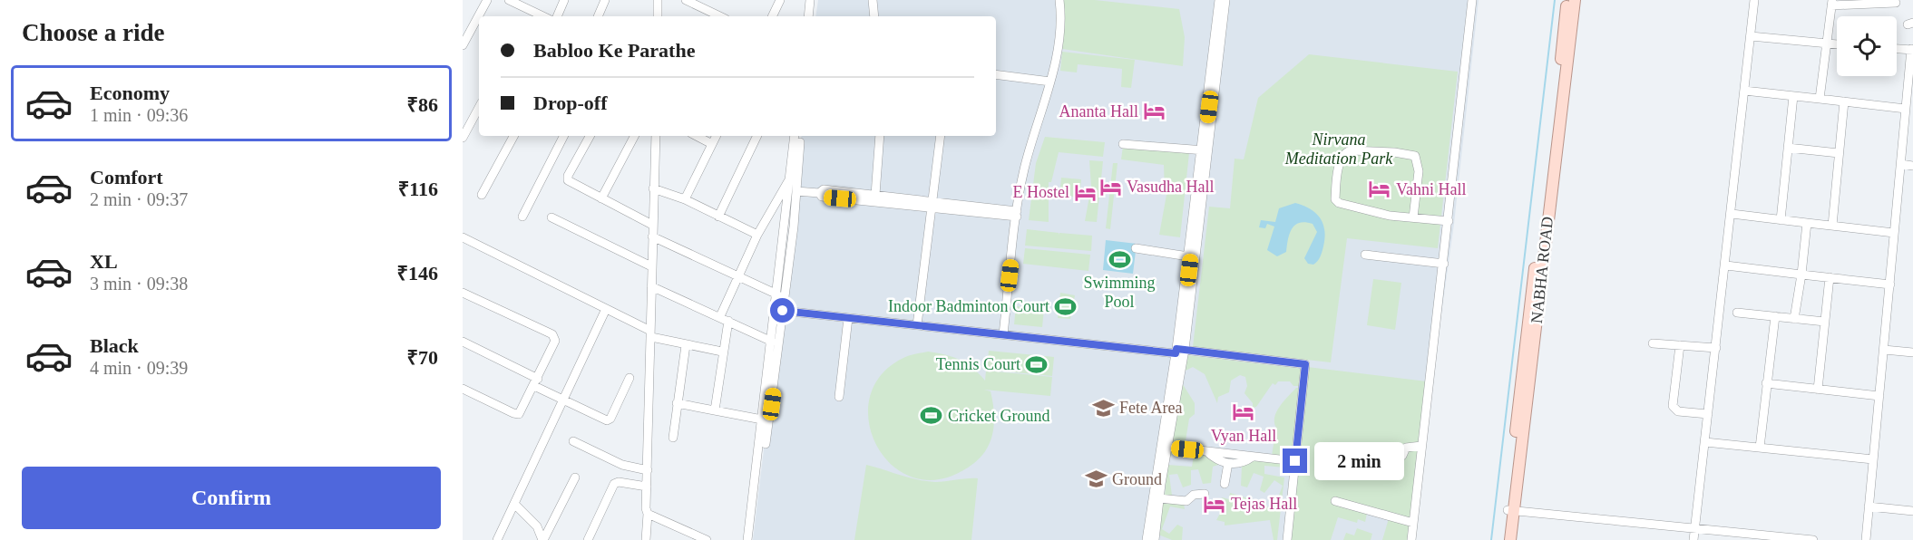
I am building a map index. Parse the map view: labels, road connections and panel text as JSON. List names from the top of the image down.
{
  "streets": {
    "main road": ["NABHA ROAD"]
  },
  "parks": ["Nirvana Meditation Park"],
  "places": {
    "hotel": [
      "Ananta Hall",
      "Vasudha Hall",
      "Vahni Hall",
      "E Hostel",
      "Vyan Hall",
      "Tejas Hall"
    ],
    "sports": [
      "Swimming Pool",
      "Indoor Badminton Court",
      "Tennis Court",
      "Cricket Ground"
    ],
    "school or university": ["Fete Area", "Ground"]
  },
  "page": {
    "heading": "Choose a ride",
    "banner": ["Babloo Ke Parathe", "Drop-off"],
    "list": [
      {
        "name": "Economy",
        "note": "1 min · 09:36",
        "value": "₹86"
      },
      {
        "name": "Comfort",
        "note": "2 min · 09:37",
        "value": "₹116"
      },
      {
        "name": "XL",
        "note": "3 min · 09:38",
        "value": "₹146"
      },
      {
        "name": "Black",
        "note": "4 min · 09:39",
        "value": "₹70"
      }
    ],
    "bubble": "2 min",
    "buttons": "Confirm"
  }
}
